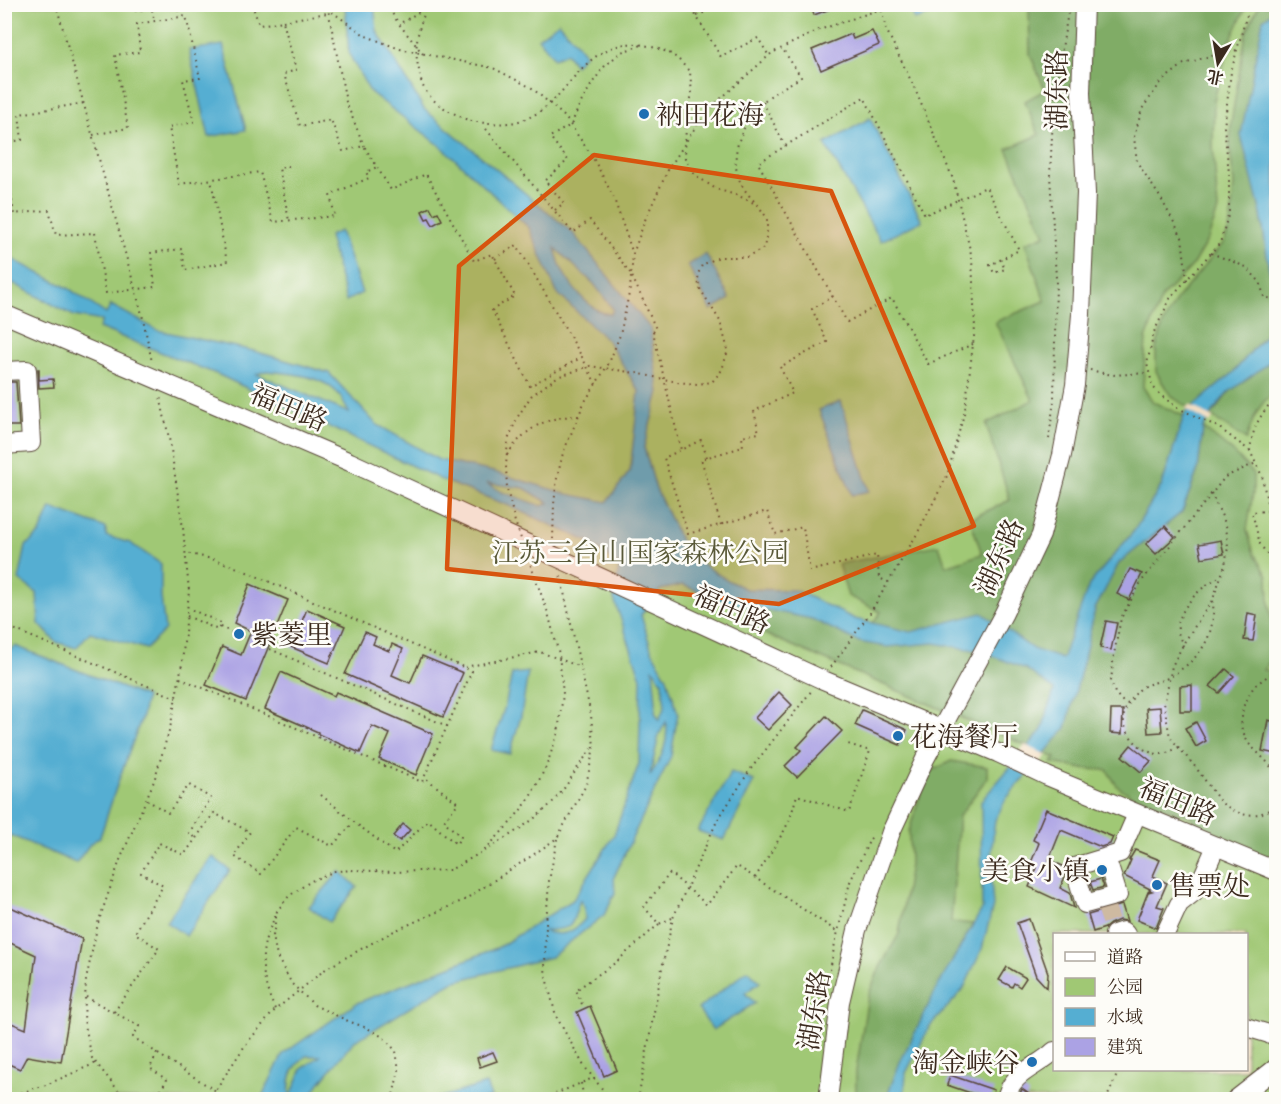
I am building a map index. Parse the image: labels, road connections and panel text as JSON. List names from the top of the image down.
{
  "streets": {
    "street": ["湖东路", "福田路"]
  },
  "crossings": [
    ["湖东路", "福田路"]
  ],
  "parks": ["江苏三台山国家森林公园"],
  "places": [
    "衲田花海",
    "紫菱里",
    "花海餐厅",
    "美食小镇",
    "售票处",
    "淘金峡谷"
  ],
  "legend": [
    "道路",
    "公园",
    "水域",
    "建筑"
  ],
  "north": "bottom"
}
